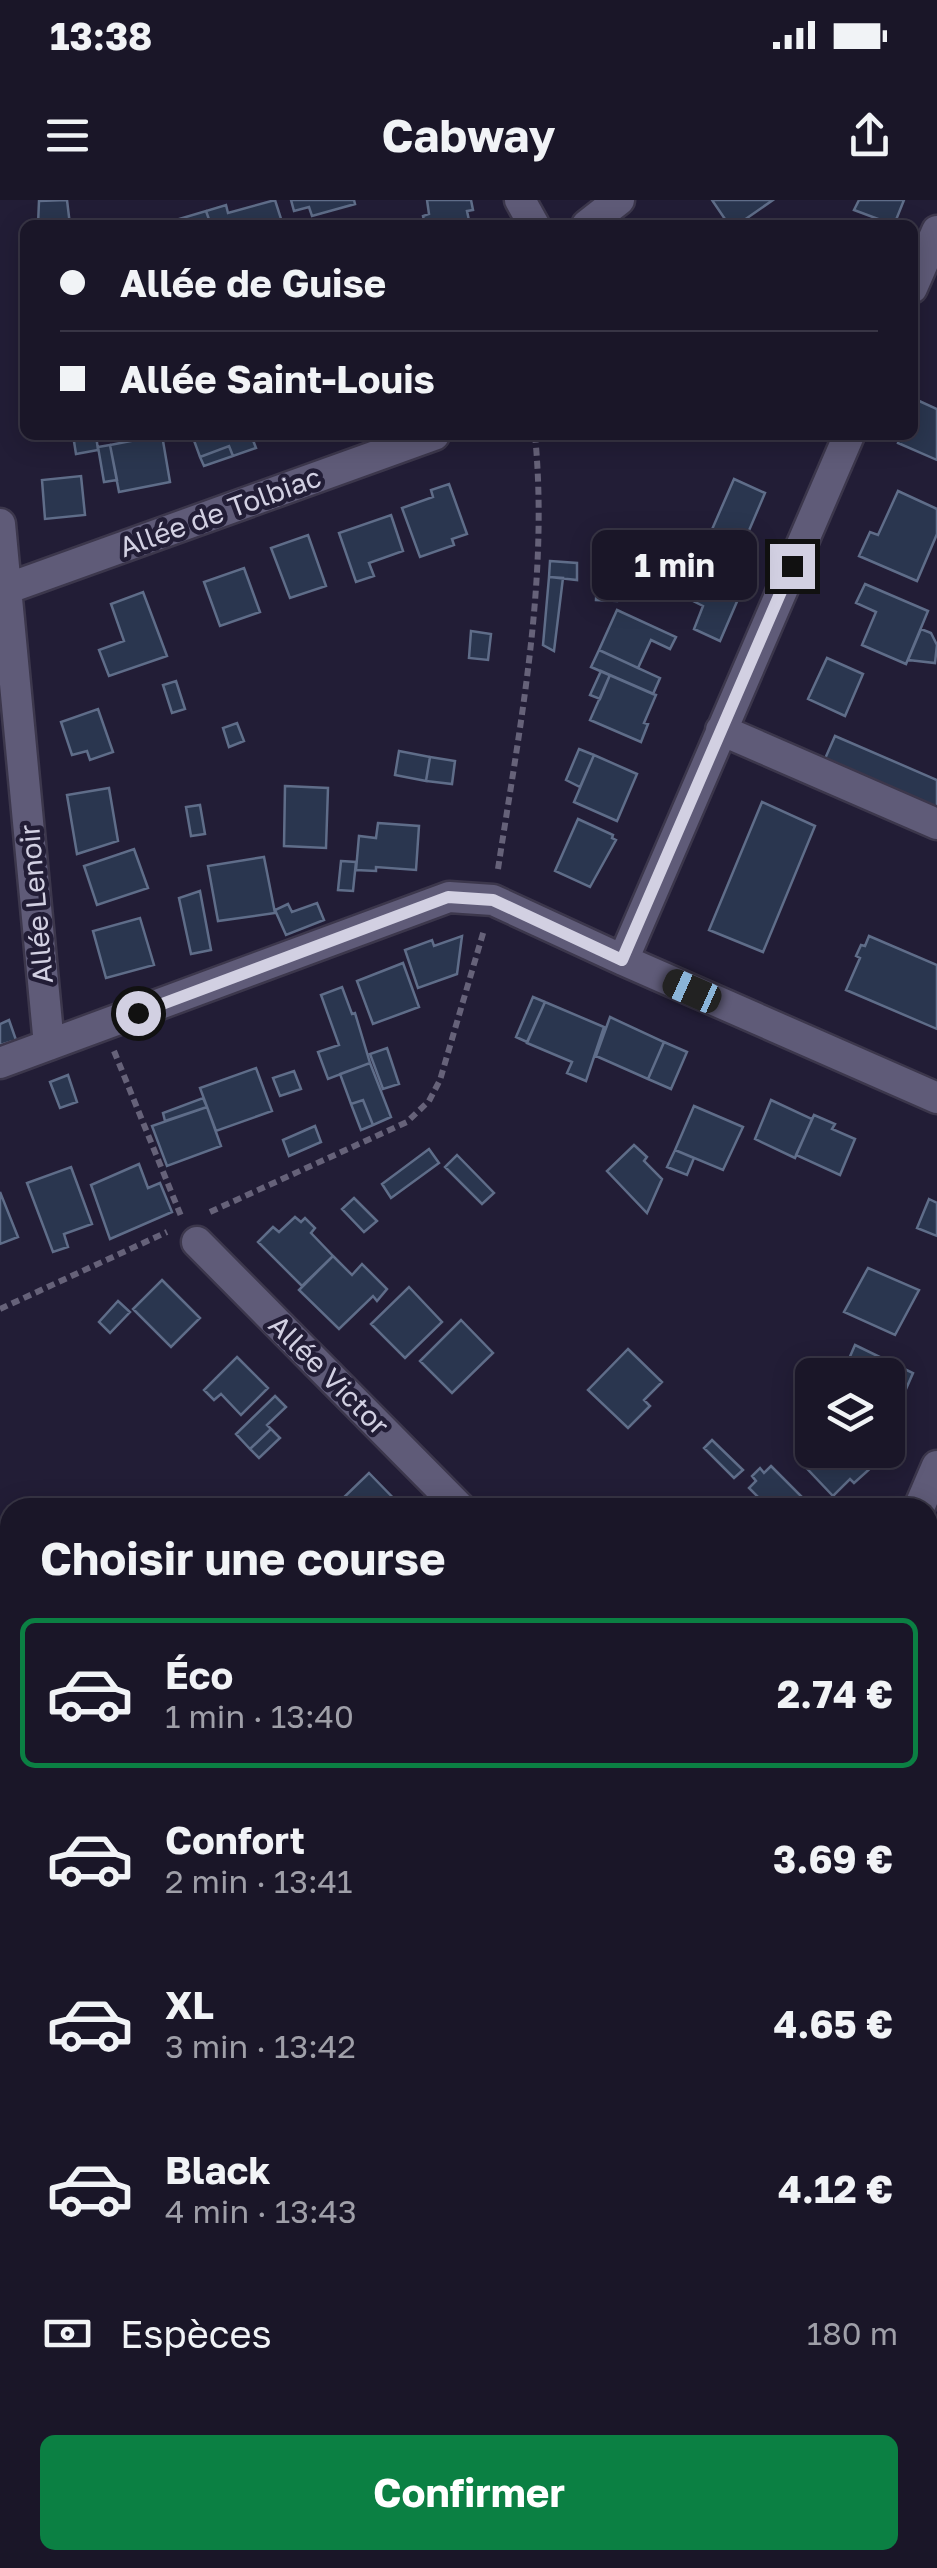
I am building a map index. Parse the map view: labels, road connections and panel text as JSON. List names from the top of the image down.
{
  "streets": {
    "street": ["Allée de Tolbiac", "Allée Lenoir", "Allée Victor"]
  },
  "crossings": [
    ["Allée de Tolbiac", "Allée Lenoir"]
  ],
  "page": {
    "status": "13:38",
    "header": "Cabway",
    "banner": ["Allée de Guise", "Allée Saint-Louis"],
    "bubble": "1 min",
    "heading": "Choisir une course",
    "list": [
      {
        "name": "Éco",
        "note": "1 min · 13:40",
        "value": "2.74 €"
      },
      {
        "name": "Confort",
        "note": "2 min · 13:41",
        "value": "3.69 €"
      },
      {
        "name": "XL",
        "note": "3 min · 13:42",
        "value": "4.65 €"
      },
      {
        "name": "Black",
        "note": "4 min · 13:43",
        "value": "4.12 €"
      }
    ],
    "pay": ["Espèces", "180 m"],
    "buttons": "Confirmer"
  }
}
